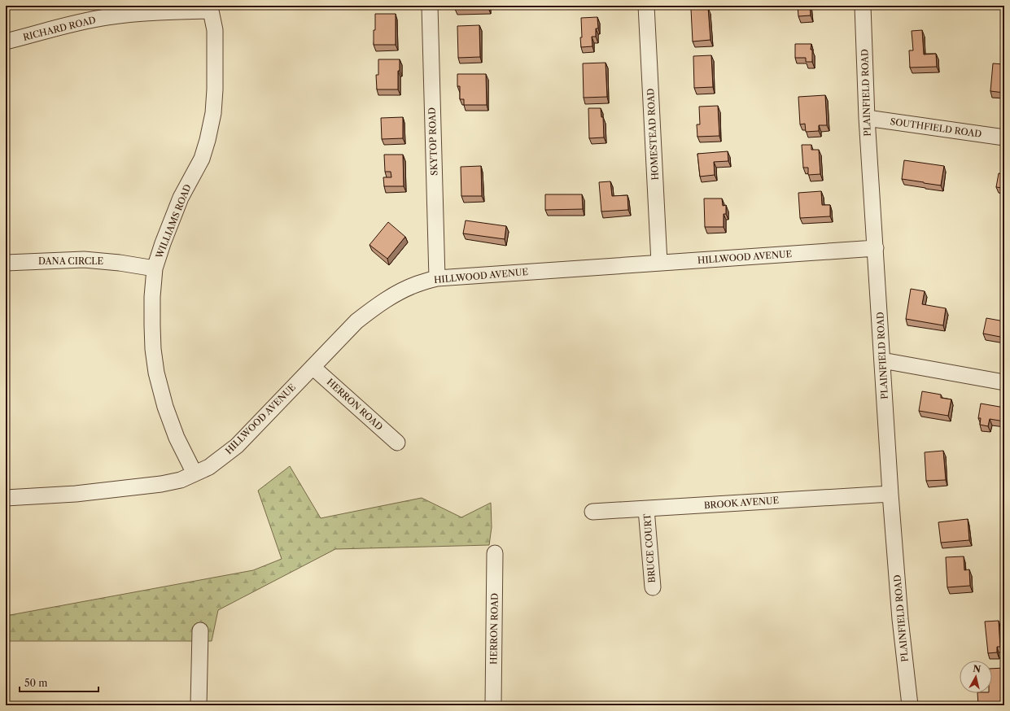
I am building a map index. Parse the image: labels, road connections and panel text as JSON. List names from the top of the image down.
{
  "streets": {
    "street": [
      "RICHARD ROAD",
      "PLAINFIELD ROAD",
      "SOUTHFIELD ROAD",
      "HOMESTEAD ROAD",
      "SKYTOP ROAD",
      "WILLIAMS ROAD",
      "HILLWOOD AVENUE",
      "DANA CIRCLE",
      "HERRON ROAD",
      "BROOK AVENUE",
      "BRUCE COURT"
    ]
  },
  "crossings": [
    ["RICHARD ROAD", "WILLIAMS ROAD"],
    ["PLAINFIELD ROAD", "SOUTHFIELD ROAD"],
    ["PLAINFIELD ROAD", "HILLWOOD AVENUE"],
    ["PLAINFIELD ROAD", "BROOK AVENUE"],
    ["HOMESTEAD ROAD", "HILLWOOD AVENUE"],
    ["SKYTOP ROAD", "HILLWOOD AVENUE"],
    ["WILLIAMS ROAD", "HILLWOOD AVENUE"],
    ["WILLIAMS ROAD", "DANA CIRCLE"],
    ["HILLWOOD AVENUE", "HERRON ROAD"],
    ["BROOK AVENUE", "BRUCE COURT"]
  ],
  "scale_bar": "50 m",
  "north": "top"
}
